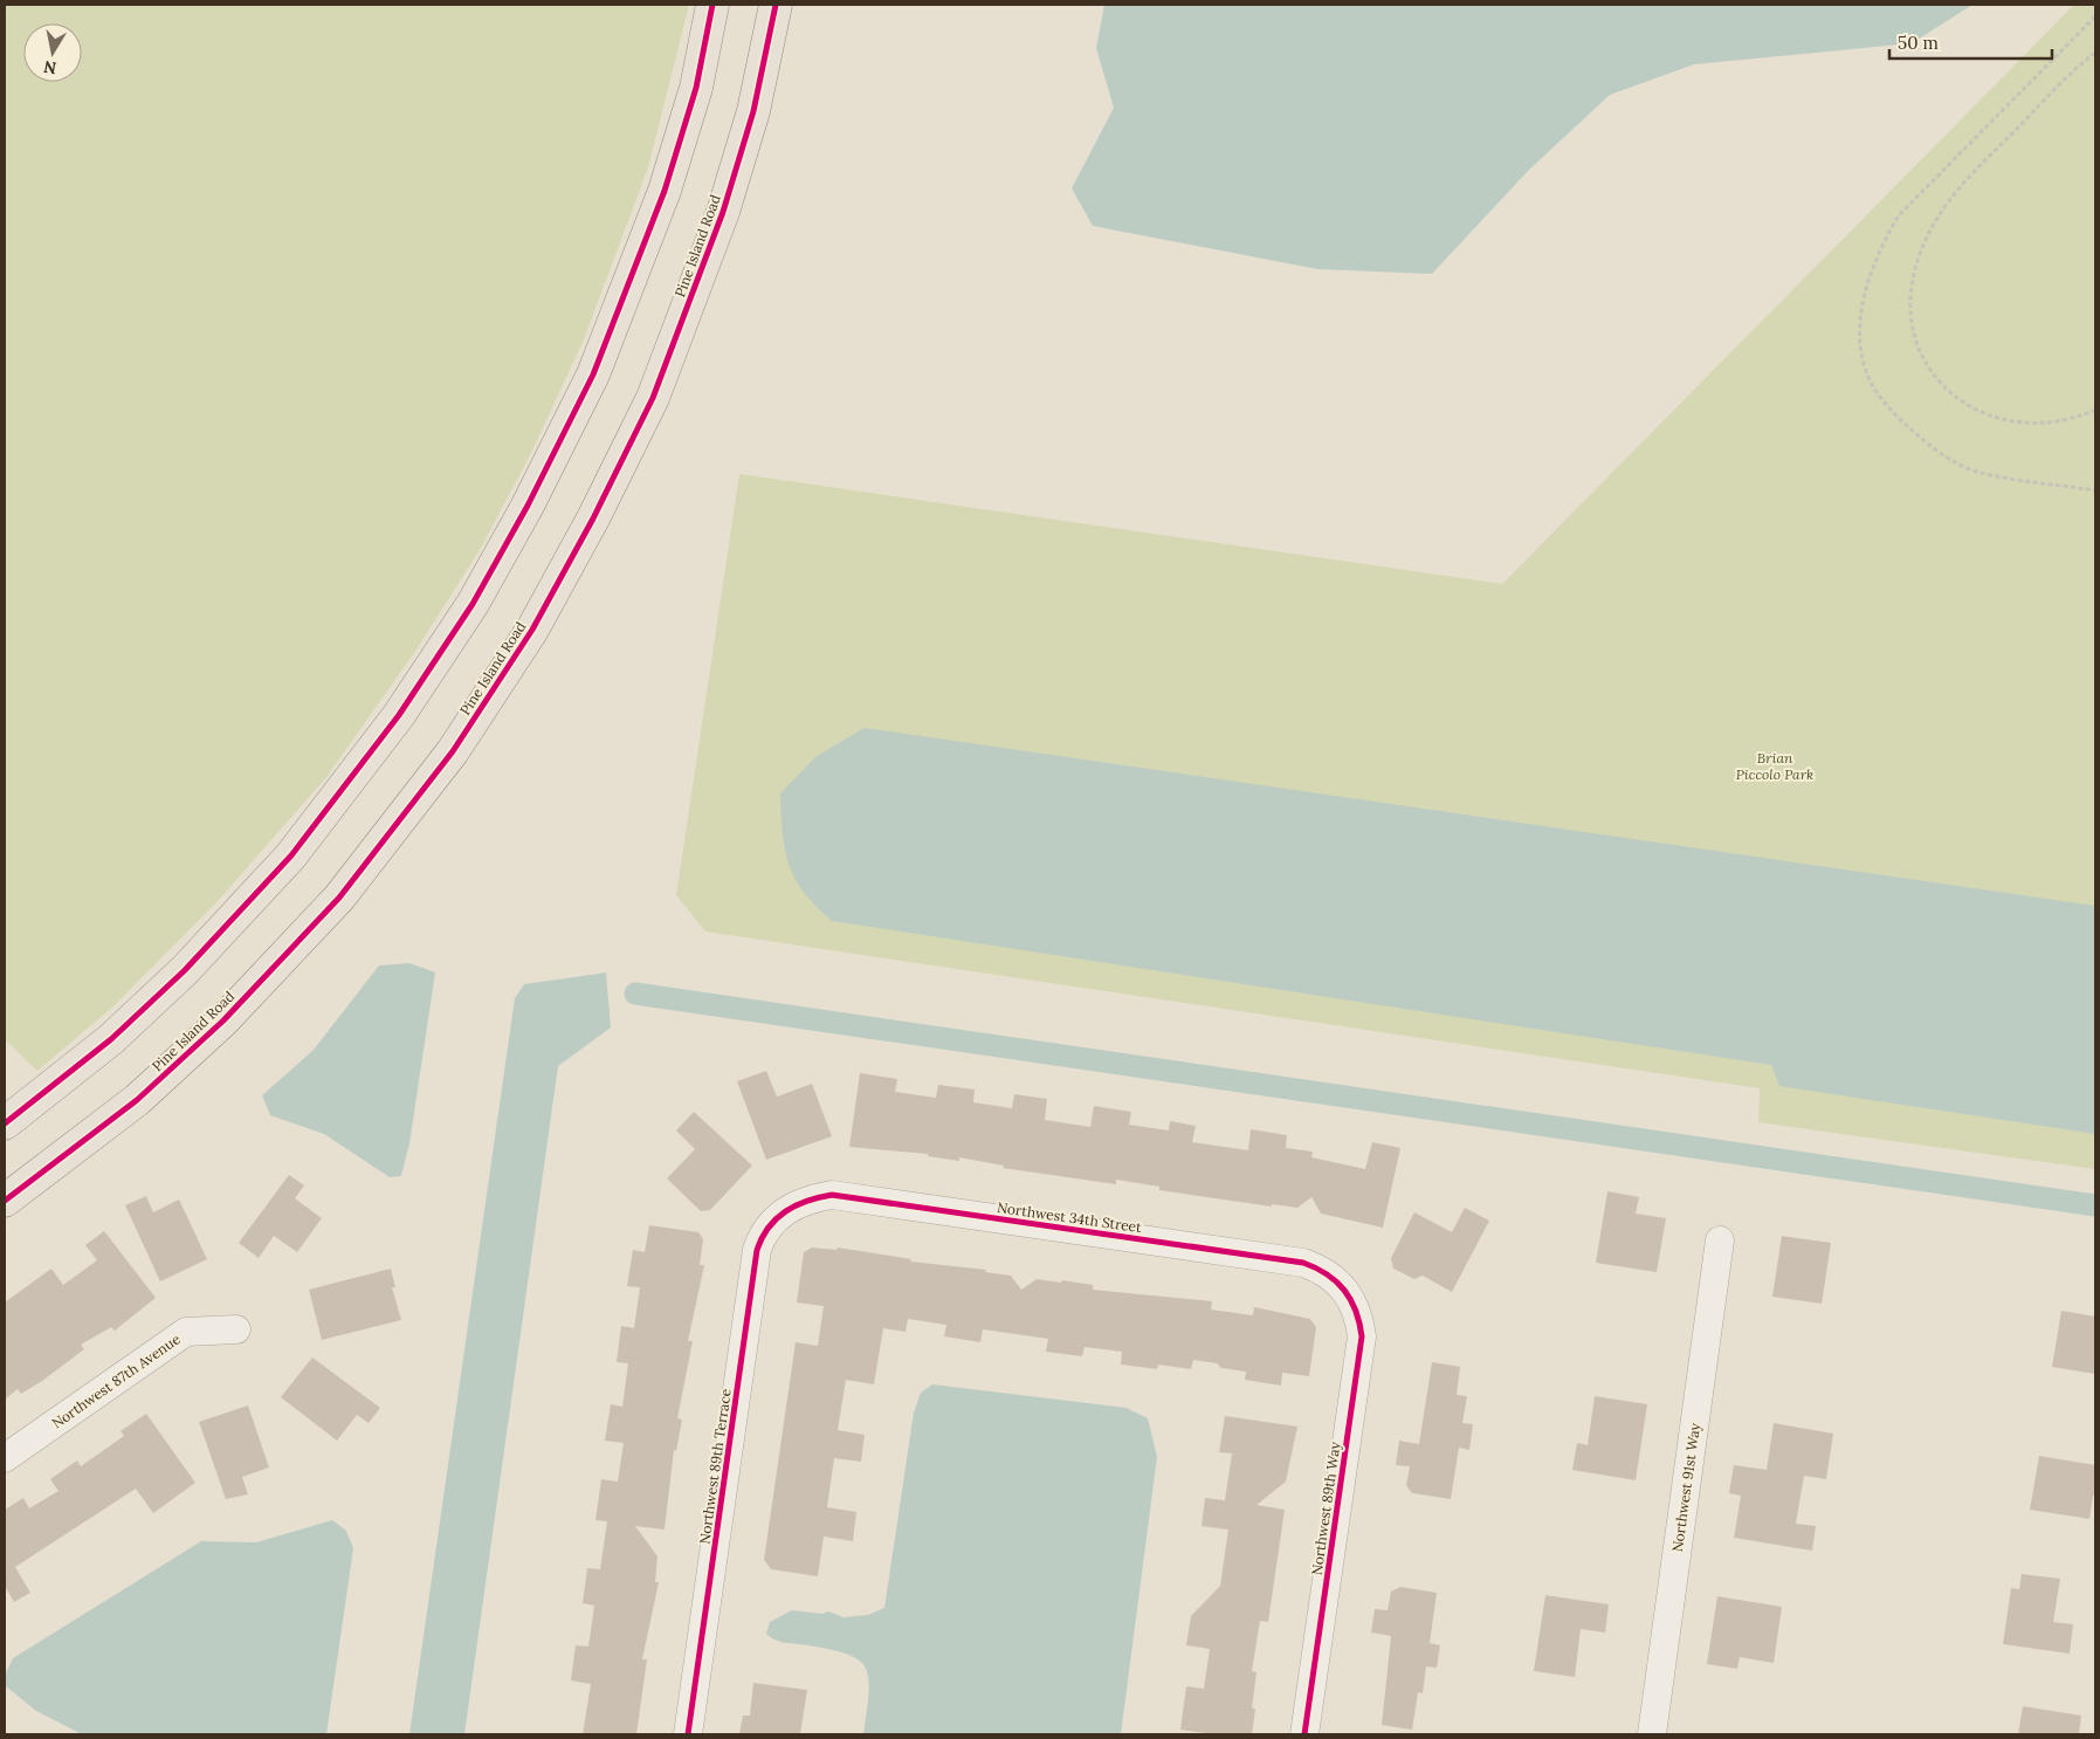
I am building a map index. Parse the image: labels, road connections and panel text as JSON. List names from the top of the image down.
{
  "streets": {
    "main road": ["Pine Island Road"],
    "street": [
      "Northwest 34th Street",
      "Northwest 87th Avenue",
      "Northwest 89th Terrace",
      "Northwest 91st Way",
      "Northwest 89th Way"
    ]
  },
  "crossings": [
    ["Northwest 34th Street", "Northwest 89th Terrace"],
    ["Northwest 34th Street", "Northwest 89th Way"]
  ],
  "parks": ["Brian Piccolo Park"],
  "scale_bar": "50 m",
  "north": "bottom"
}
